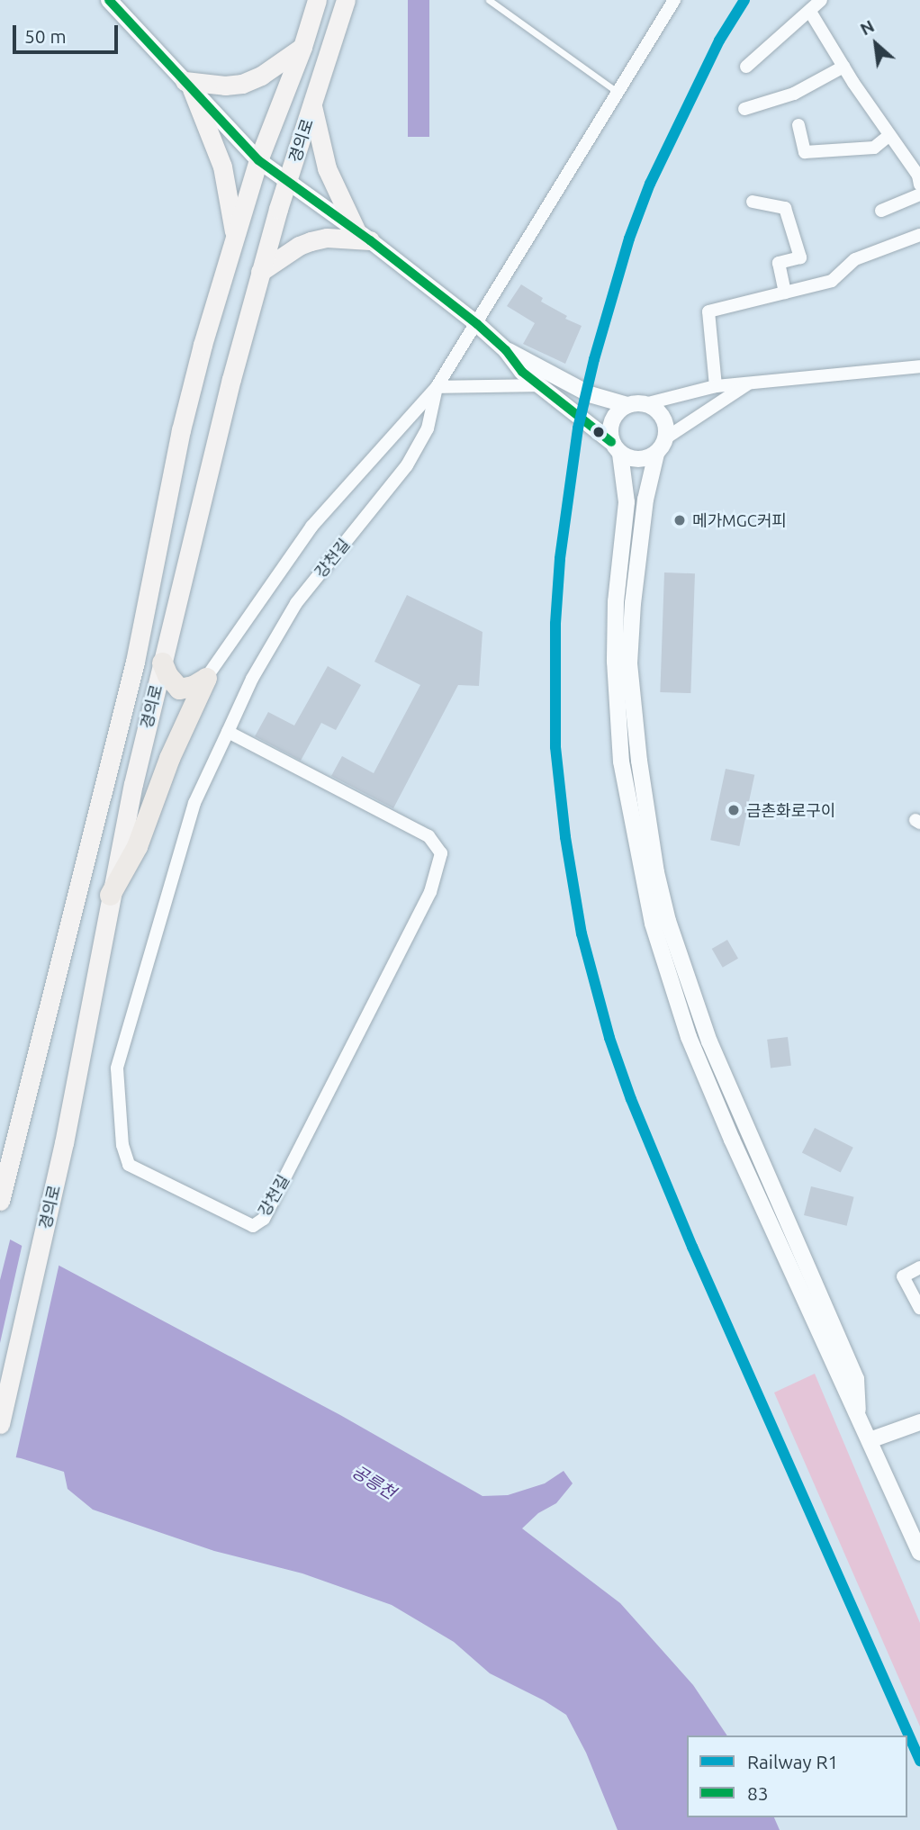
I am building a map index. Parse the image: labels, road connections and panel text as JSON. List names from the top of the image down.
{
  "streets": {
    "main road": ["경의로"],
    "street": ["강천길"]
  },
  "water": ["공릉천"],
  "places": ["메가MGC커피", "금촌화로구이"],
  "lines": ["rail line R1", "transit line 83"],
  "legend": ["Railway R1", "83"],
  "scale_bar": "50 m",
  "north": "top left"
}
